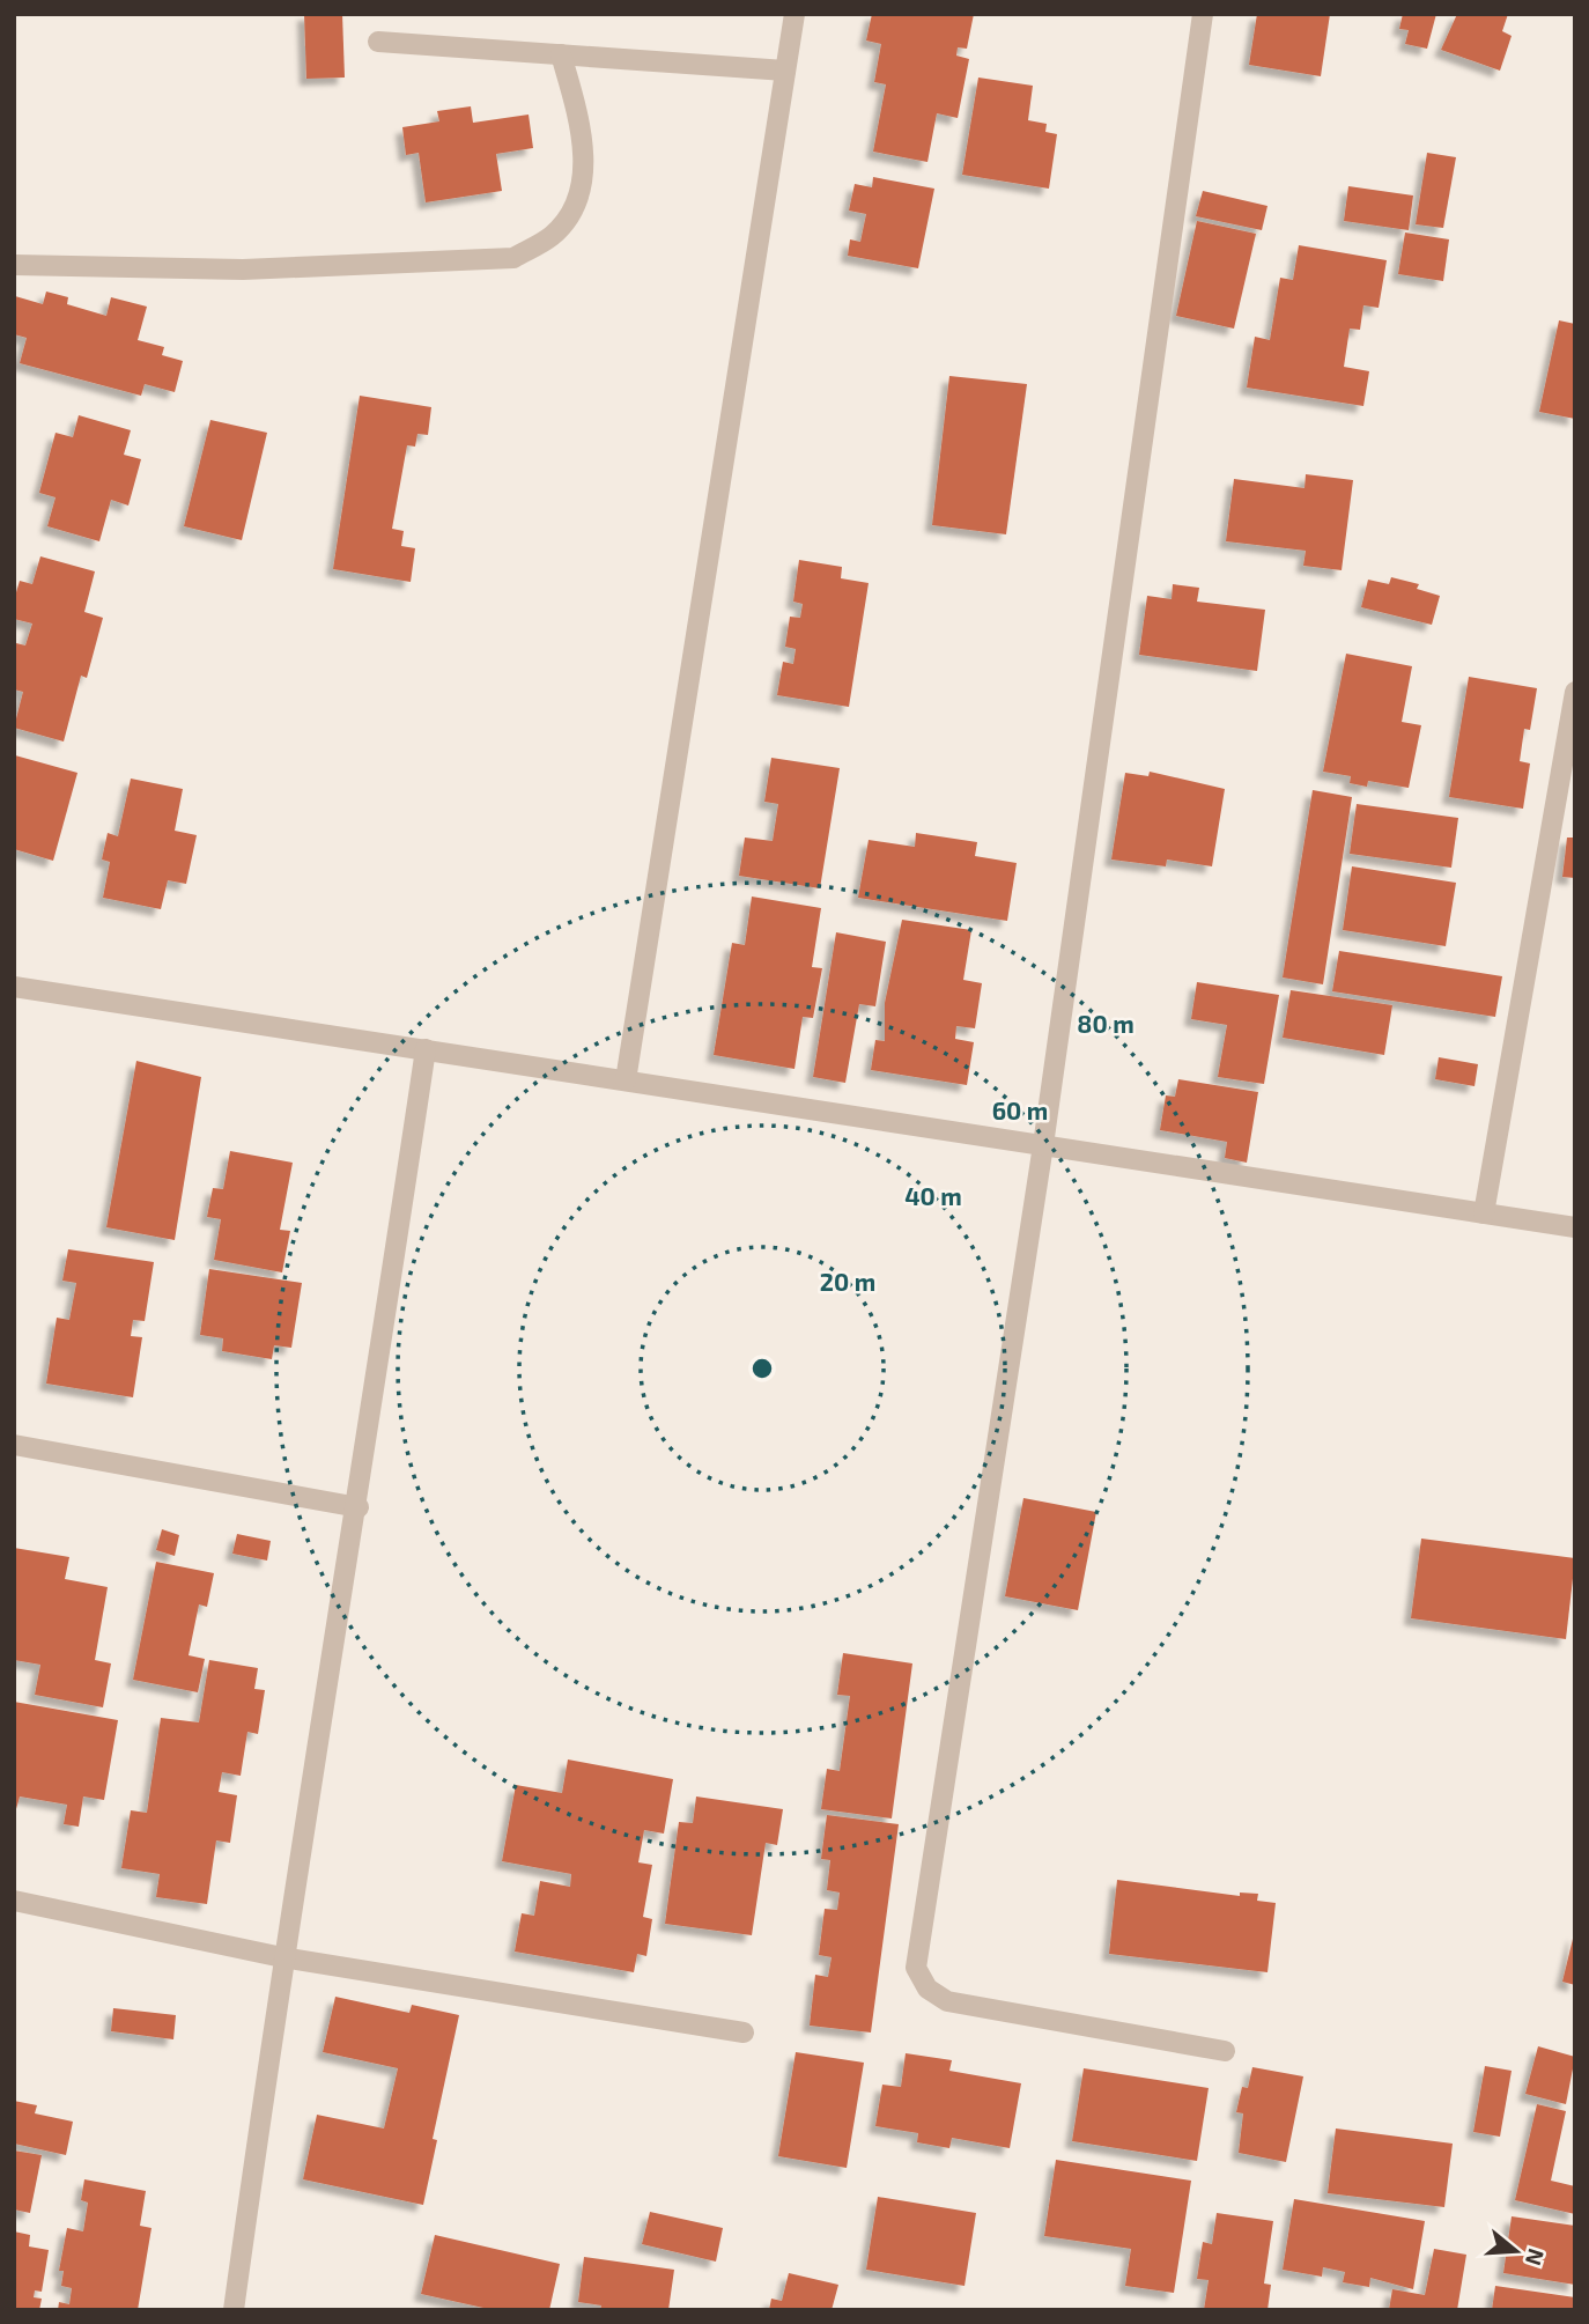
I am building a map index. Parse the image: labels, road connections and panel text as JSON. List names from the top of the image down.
{
  "north": "right",
  "rings": [
    "80 m",
    "60 m",
    "40 m",
    "20 m"
  ]
}
